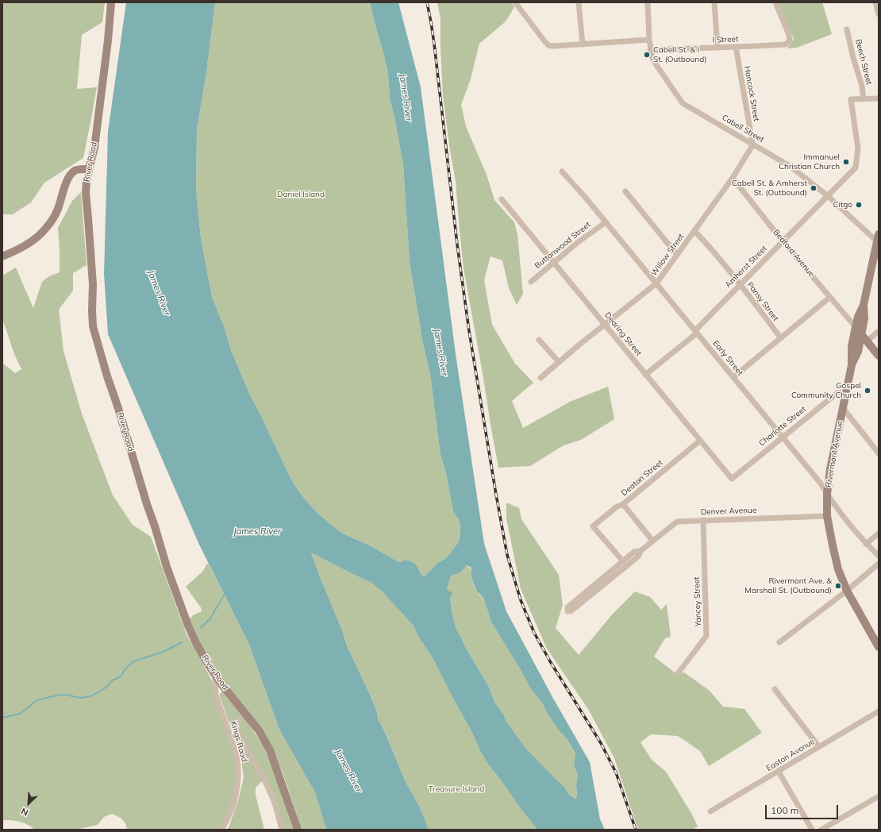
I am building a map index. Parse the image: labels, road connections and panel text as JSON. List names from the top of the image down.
{
  "streets": {
    "street": [
      "I Street",
      "Beech Street",
      "Hancock Street",
      "Cabell Street",
      "River Road",
      "Buttonwood Street",
      "Bedford Avenue",
      "Willow Street",
      "Amherst Street",
      "Pansy Street",
      "Dearing Street",
      "Early Street",
      "Charlotte Street",
      "Rivermont Avenue",
      "Deaton Street",
      "Denver Avenue",
      "Yancey Street",
      "Kings Road",
      "Easton Avenue"
    ]
  },
  "crossings": [
    ["I Street", "Hancock Street"],
    ["I Street", "Cabell Street"],
    ["Beech Street", "Amherst Street"],
    ["Hancock Street", "Cabell Street"],
    ["Hancock Street", "Willow Street"],
    ["Cabell Street", "Willow Street"],
    ["Cabell Street", "Amherst Street"],
    ["Cabell Street", "Rivermont Avenue"],
    ["River Road", "Kings Road"],
    ["Buttonwood Street", "Dearing Street"],
    ["Buttonwood Street", "Early Street"],
    ["Bedford Avenue", "Willow Street"],
    ["Bedford Avenue", "Amherst Street"],
    ["Bedford Avenue", "Rivermont Avenue"],
    ["Willow Street", "Pansy Street"],
    ["Willow Street", "Dearing Street"],
    ["Willow Street", "Early Street"],
    ["Amherst Street", "Pansy Street"],
    ["Amherst Street", "Dearing Street"],
    ["Amherst Street", "Early Street"],
    ["Dearing Street", "Charlotte Street"],
    ["Dearing Street", "Deaton Street"],
    ["Early Street", "Charlotte Street"],
    ["Early Street", "Rivermont Avenue"],
    ["Charlotte Street", "Rivermont Avenue"],
    ["Rivermont Avenue", "Denver Avenue"],
    ["Deaton Street", "Denver Avenue"],
    ["Denver Avenue", "Yancey Street"]
  ],
  "water": ["James River"],
  "parks": ["Daniel Island", "Treasure Island"],
  "places": [
    "Cabell St. & I St. (Outbound)",
    "Immanuel Christian Church",
    "Cabell St. & Amherst St. (Outbound)",
    "Citgo",
    "Gospel Community Church",
    "Rivermont Ave. & Marshall St. (Outbound)"
  ],
  "scale_bar": "100 m",
  "north": "bottom left"
}
